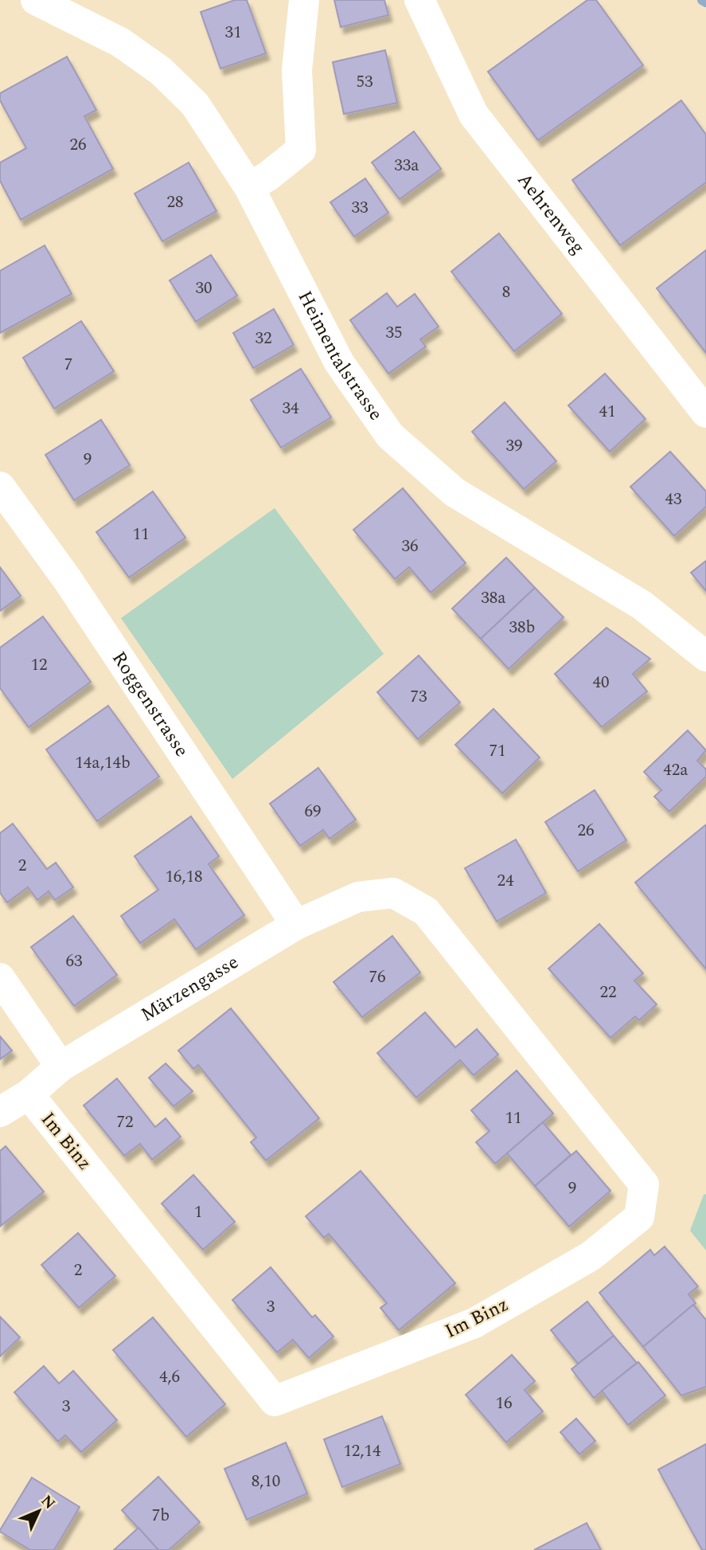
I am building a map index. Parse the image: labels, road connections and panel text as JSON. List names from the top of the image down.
{
  "streets": {
    "street": [
      "Aehrenweg",
      "Heimentalstrasse",
      "Roggenstrasse",
      "Märzengasse",
      "Im Binz"
    ]
  },
  "crossings": [
    ["Roggenstrasse", "Märzengasse"],
    ["Märzengasse", "Im Binz"]
  ],
  "house_numbers": [
    "31",
    "53",
    "26",
    "33a",
    "28",
    "33",
    "30",
    "8",
    "35",
    "32",
    "7",
    "34",
    "41",
    "39",
    "9",
    "43",
    "11",
    "36",
    "38a",
    "38b",
    "12",
    "40",
    "73",
    "71",
    "14a,14b",
    "42a",
    "69",
    "26",
    "2",
    "16,18",
    "24",
    "63",
    "76",
    "22",
    "11",
    "72",
    "9",
    "1",
    "2",
    "3",
    "4,6",
    "16",
    "3",
    "12,14",
    "8,10",
    "7b"
  ],
  "north": "top right"
}
